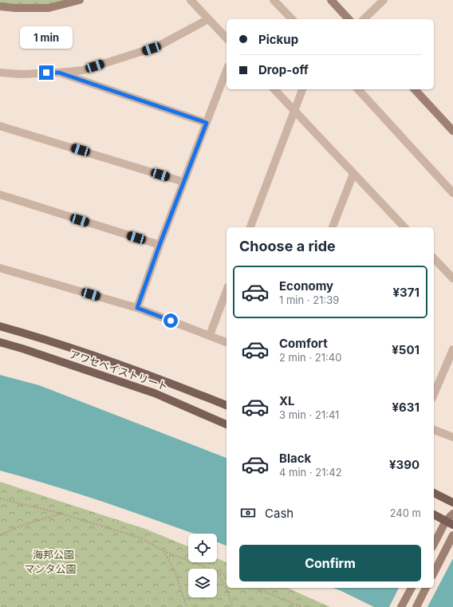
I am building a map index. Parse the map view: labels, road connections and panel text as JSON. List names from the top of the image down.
{
  "streets": {
    "main road": ["アワセベイストリート"]
  },
  "parks": ["海邦公園", "マンタ公園"],
  "page": {
    "banner": ["Pickup", "Drop-off"],
    "bubble": "1 min",
    "heading": "Choose a ride",
    "list": [
      {
        "name": "Economy",
        "note": "1 min · 21:39",
        "value": "¥371"
      },
      {
        "name": "Comfort",
        "note": "2 min · 21:40",
        "value": "¥501"
      },
      {
        "name": "XL",
        "note": "3 min · 21:41",
        "value": "¥631"
      },
      {
        "name": "Black",
        "note": "4 min · 21:42",
        "value": "¥390"
      }
    ],
    "pay": ["Cash", "240 m"],
    "buttons": "Confirm"
  }
}
